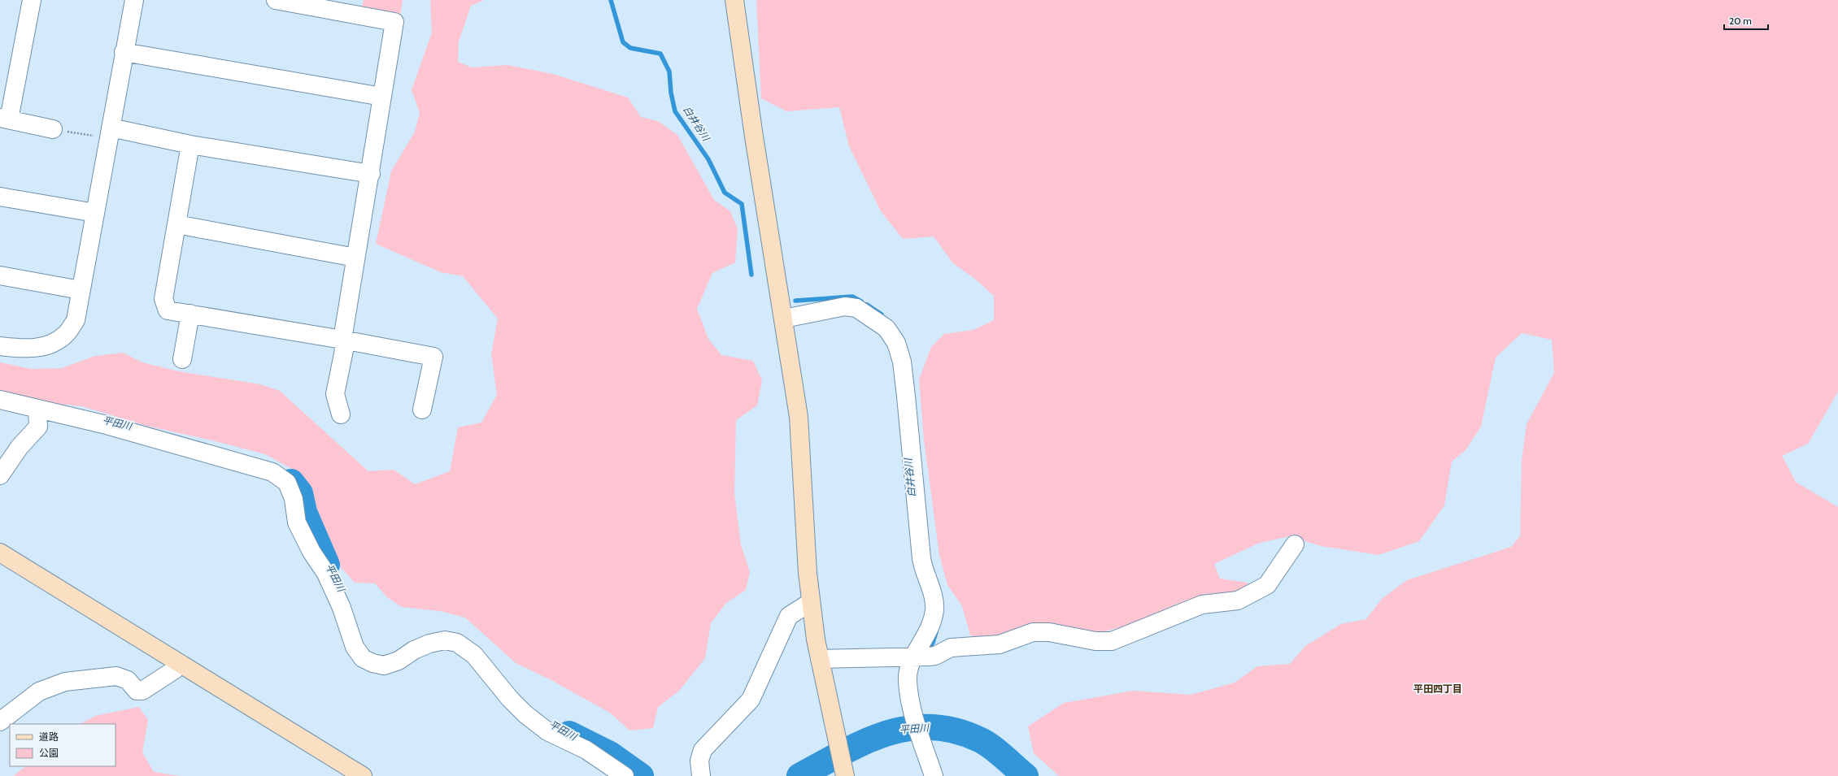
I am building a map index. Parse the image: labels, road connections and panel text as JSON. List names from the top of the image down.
{
  "districts": ["平田四丁目"],
  "water": ["白井谷川", "平田川"],
  "legend": ["道路", "公園"],
  "scale_bar": "20 m"
}
